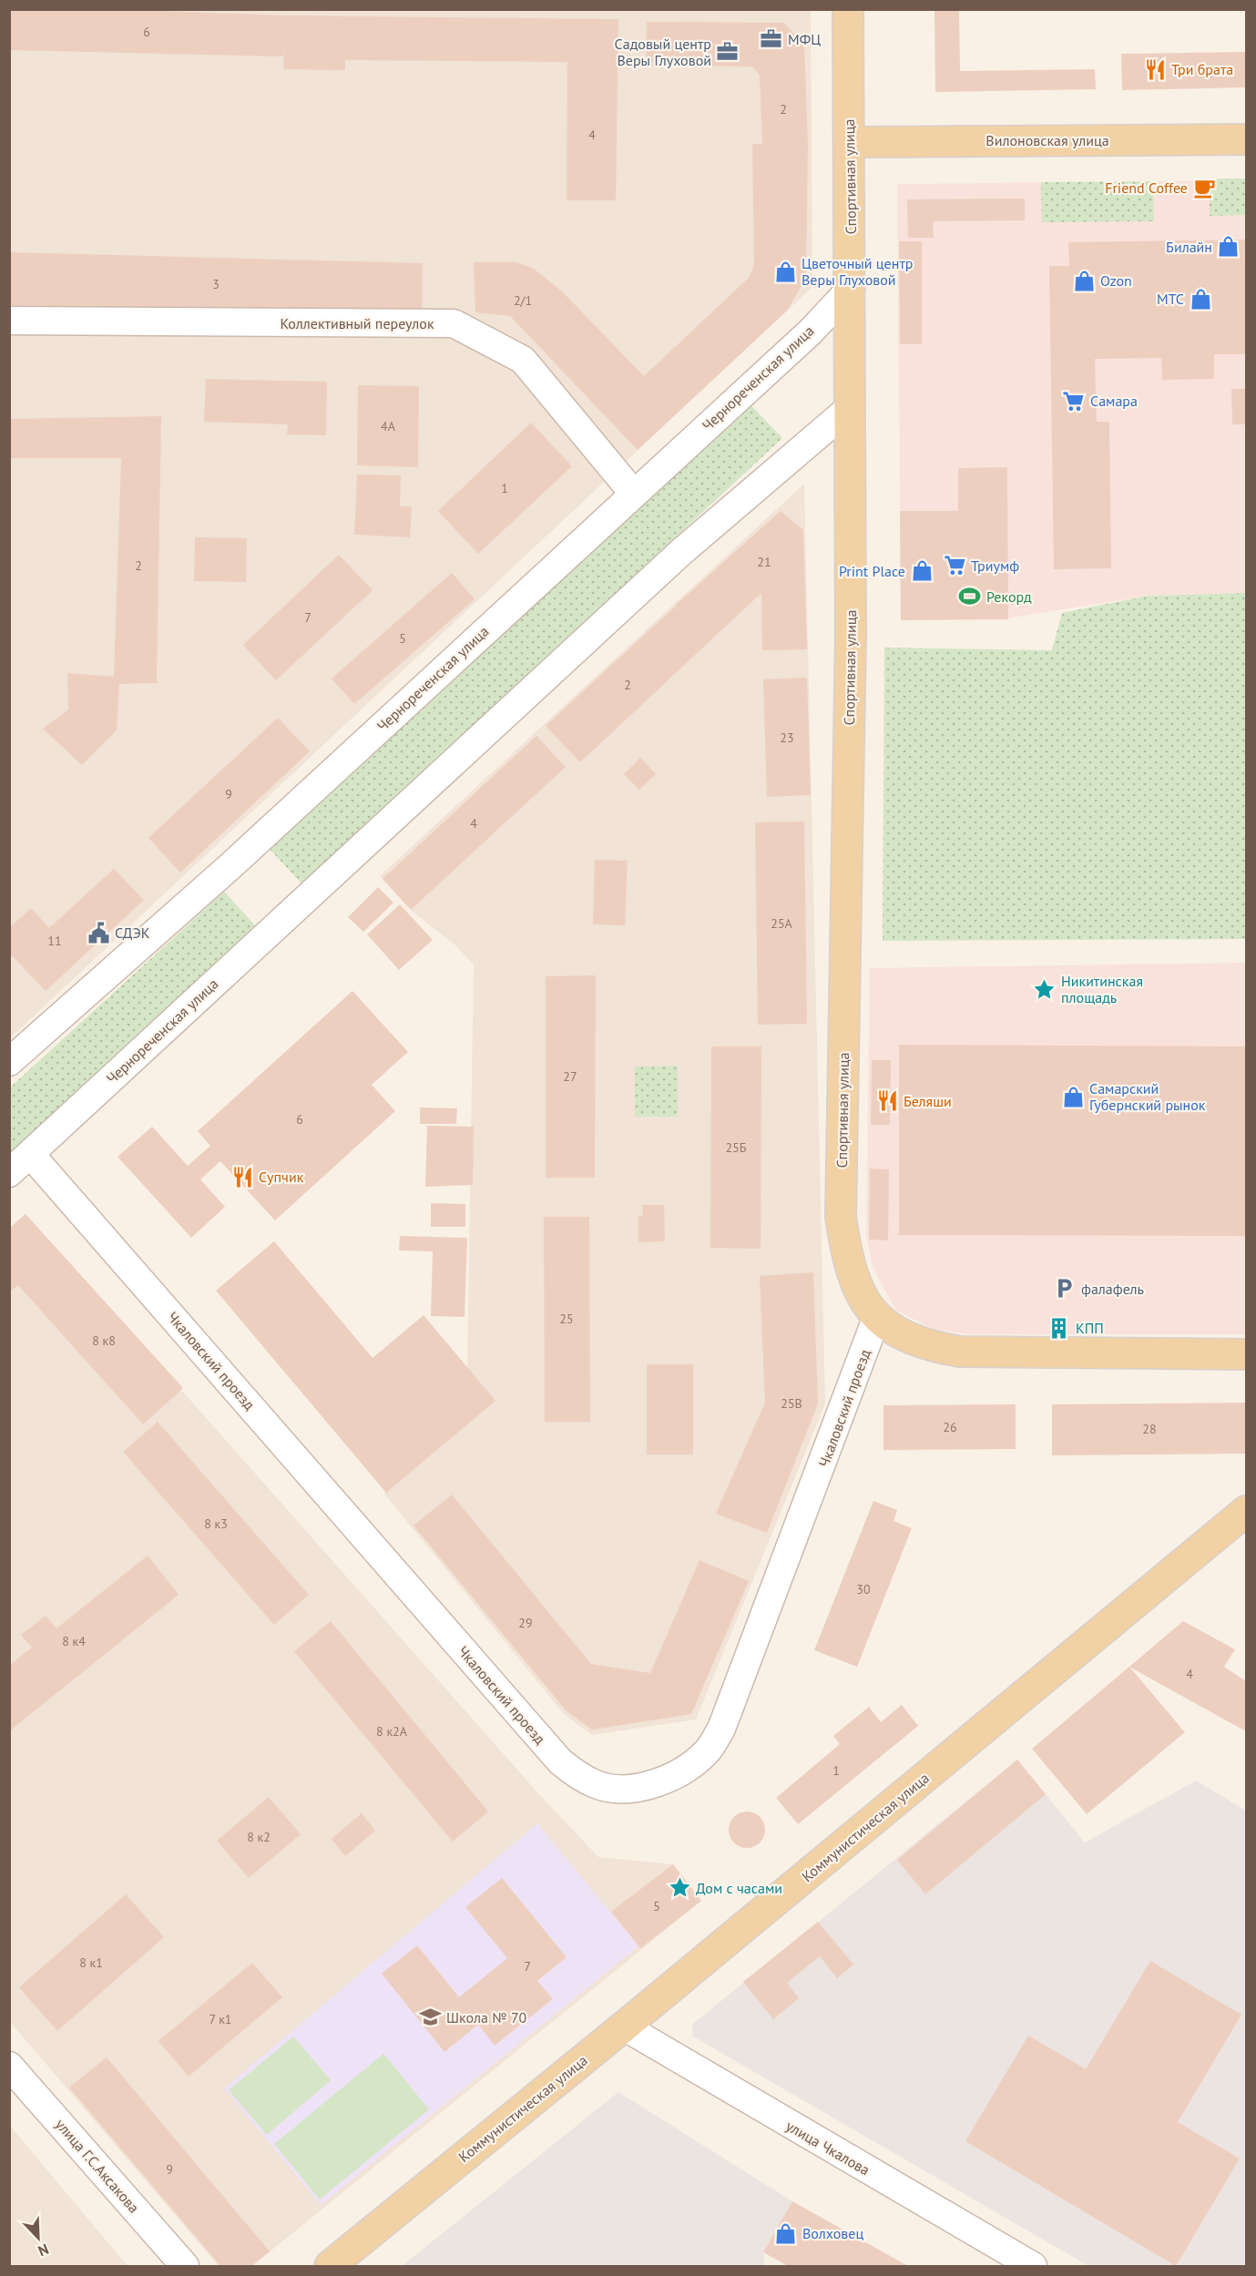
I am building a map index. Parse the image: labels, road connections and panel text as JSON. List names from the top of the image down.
{
  "streets": {
    "main road": ["Вилоновская улица", "Спортивная улица", "Коммунистическая улица"],
    "street": [
      "Коллективный переулок",
      "Чернореченская улица",
      "Чкаловский проезд",
      "улица Чкалова",
      "улица Г.С.Аксакова"
    ]
  },
  "crossings": [
    ["Вилоновская улица", "Спортивная улица"],
    ["Спортивная улица", "Чернореченская улица"],
    ["Спортивная улица", "Чкаловский проезд"],
    ["Коллективный переулок", "Чернореченская улица"],
    ["Чернореченская улица", "Чкаловский проезд"],
    ["Коммунистическая улица", "улица Чкалова"]
  ],
  "places": {
    "office": ["МФЦ", "Садовый центр Веры Глуховой"],
    "restaurant": ["Три брата", "Беляши", "Супчик"],
    "cafe": ["Friend Coffee"],
    "shop": [
      "Билайн",
      "Цветочный центр Веры Глуховой",
      "Ozon",
      "МТС",
      "Print Place",
      "Самарский Губернский рынок",
      "Волховец"
    ],
    "supermarket": ["Самара", "Триумф"],
    "sports": ["Рекорд"],
    "public building": ["СДЭК"],
    "place": ["Никитинская площадь", "Дом с часами"],
    "parking": ["фалафель"],
    "building": ["КПП"],
    "school or university": ["Школа № 70"]
  },
  "house_numbers": [
    "6",
    "2",
    "4",
    "3",
    "2/1",
    "4А",
    "1",
    "21",
    "2",
    "7",
    "5",
    "2",
    "23",
    "9",
    "4",
    "25А",
    "11",
    "27",
    "6",
    "25Б",
    "25",
    "8 к8",
    "25В",
    "26",
    "28",
    "8 к3",
    "30",
    "29",
    "8 к4",
    "4",
    "8 к2А",
    "1",
    "8 к2",
    "5",
    "8 к1",
    "7",
    "7 к1",
    "9"
  ],
  "north": "bottom right"
}
